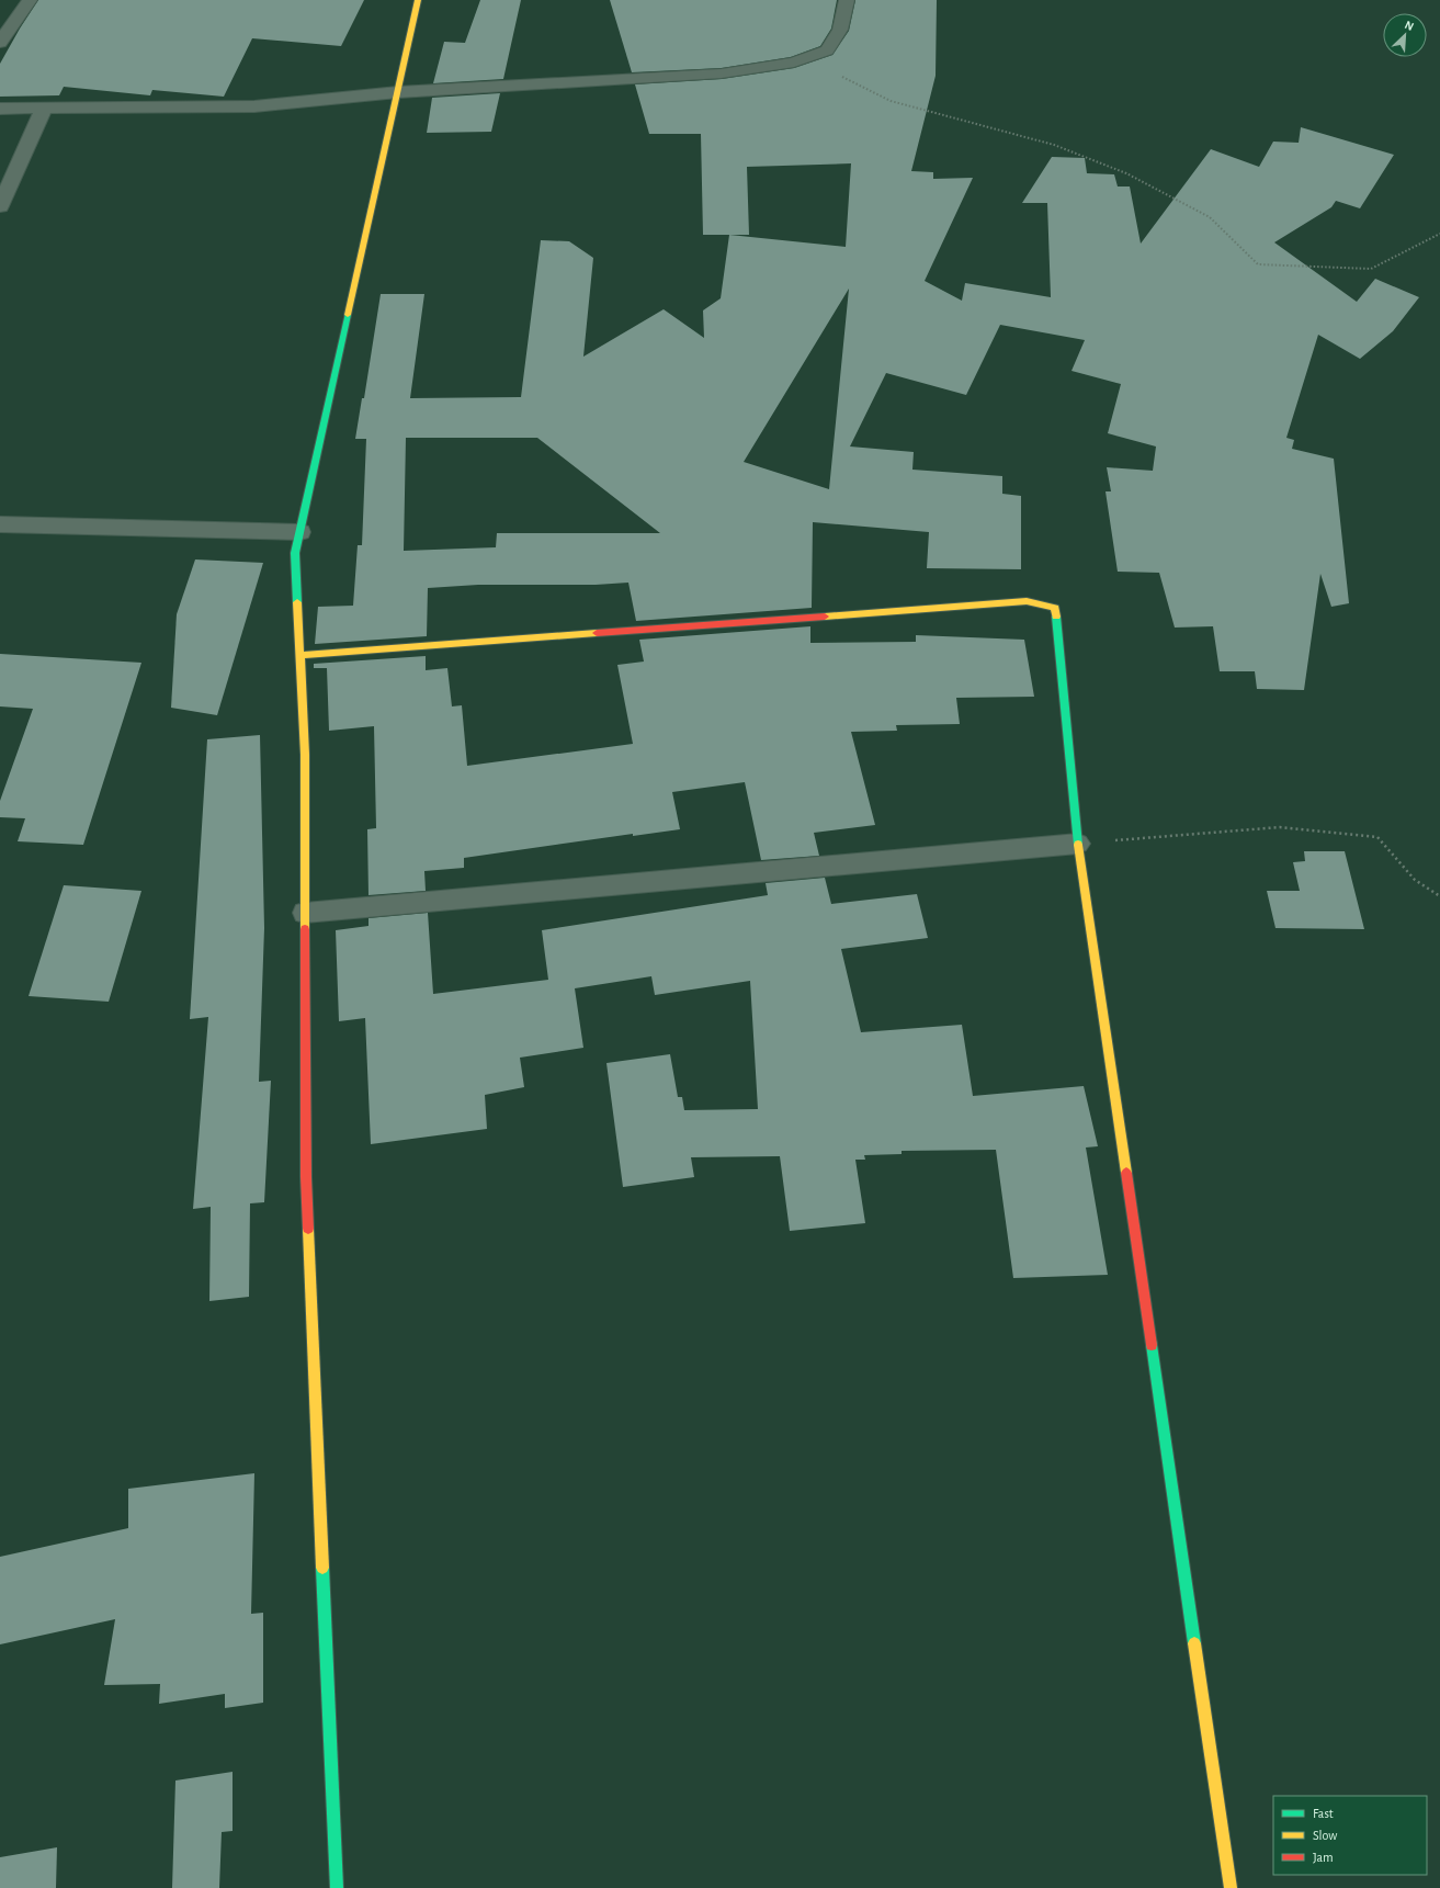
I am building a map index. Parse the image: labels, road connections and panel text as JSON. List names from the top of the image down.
{
  "legend": ["Fast", "Slow", "Jam"],
  "north": "top right"
}
